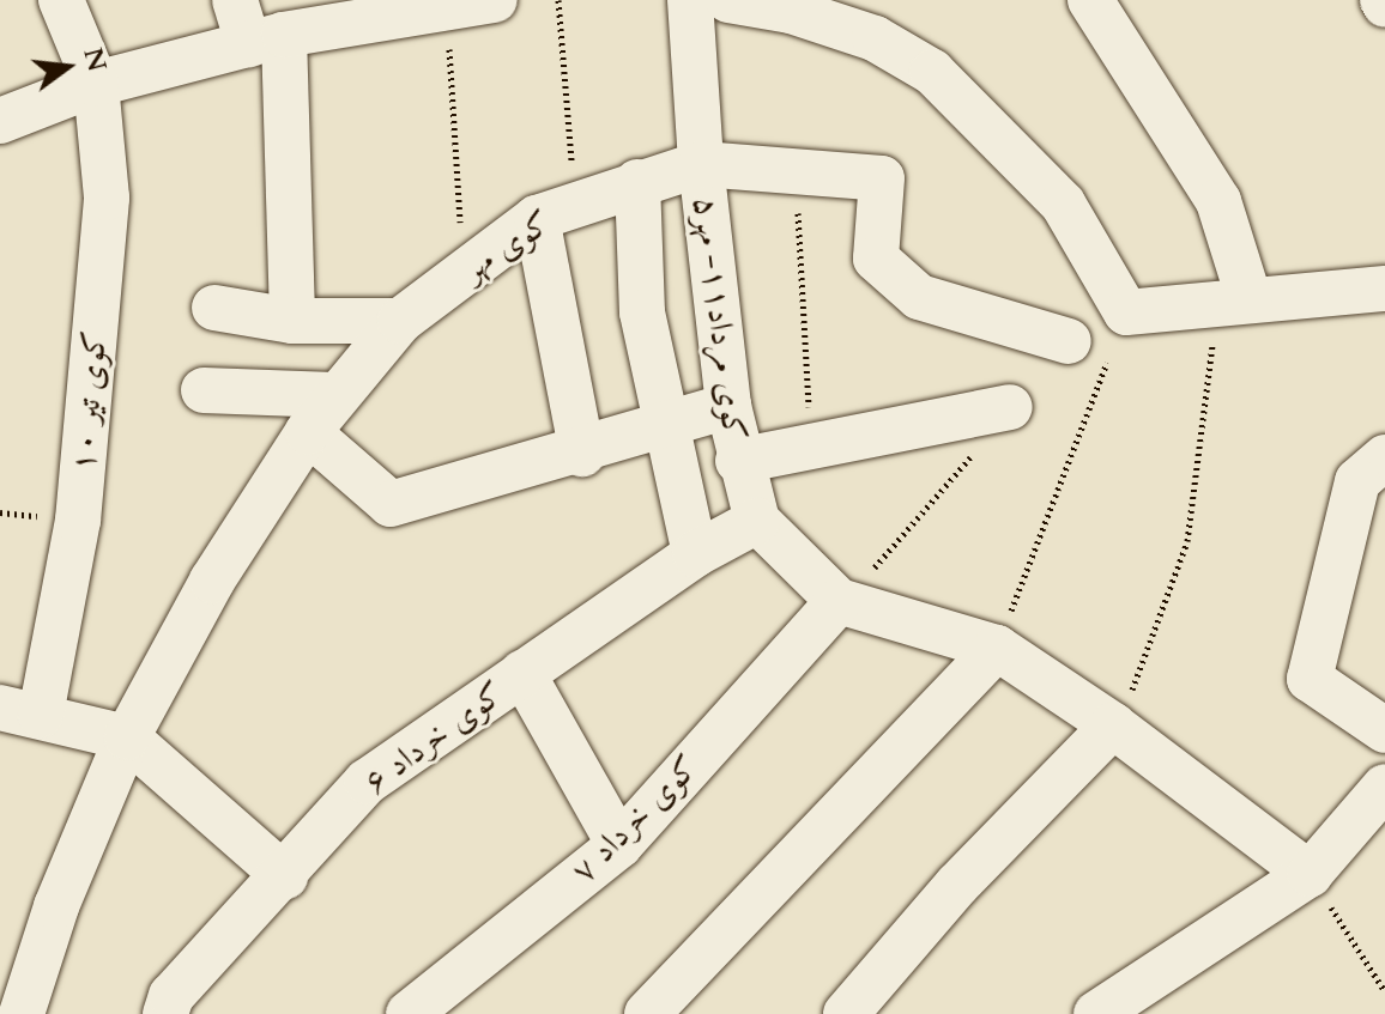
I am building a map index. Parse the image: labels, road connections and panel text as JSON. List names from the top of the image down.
{
  "streets": {
    "street": [
      "کوی مهر",
      "کوی مرداد۱۱- مهر۵",
      "کوی تیر ۱۰",
      "کوی خرداد ۶",
      "کوی خرداد ۷"
    ]
  },
  "crossings": [
    ["کوی مهر", "کوی مرداد۱۱- مهر۵"],
    ["کوی مرداد۱۱- مهر۵", "کوی خرداد ۶"],
    ["کوی مرداد۱۱- مهر۵", "کوی خرداد ۷"]
  ],
  "north": "right"
}
